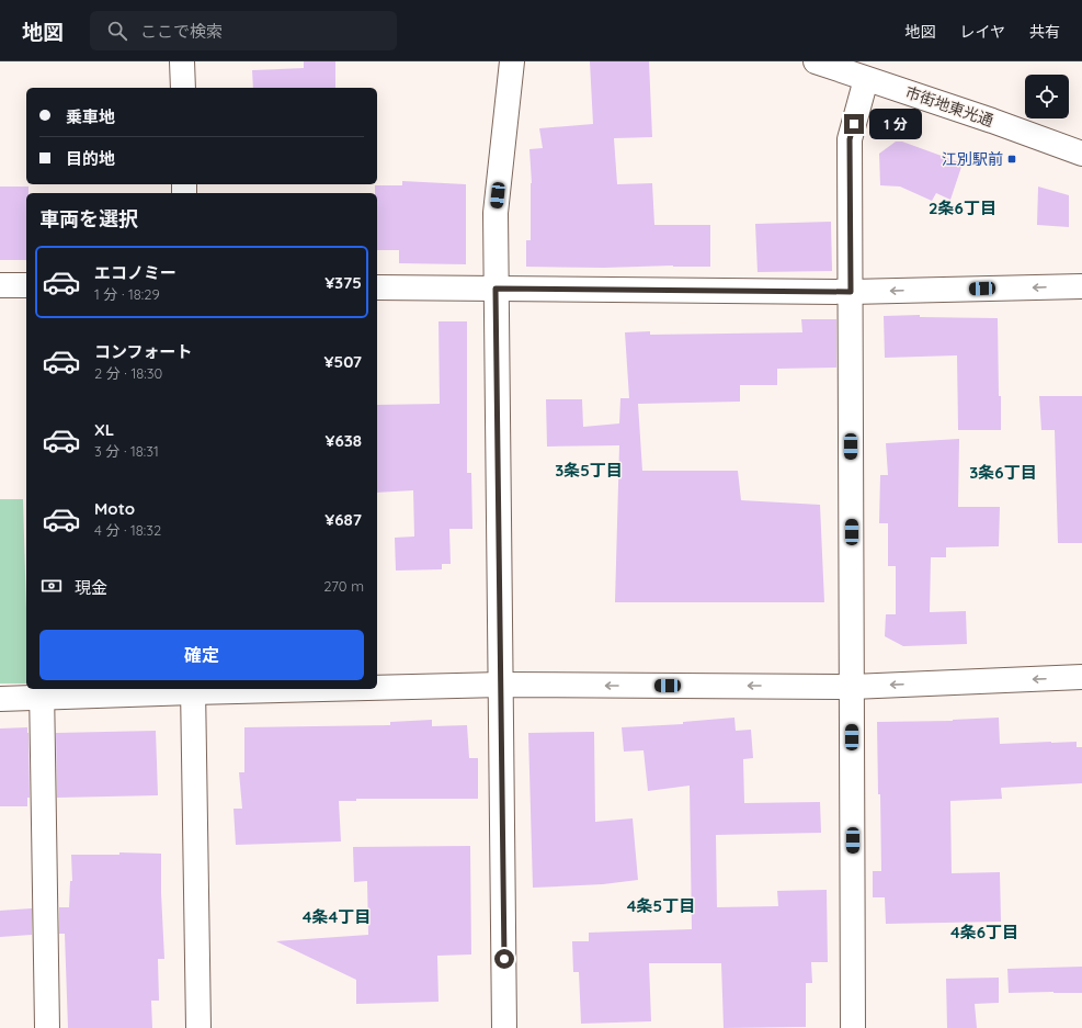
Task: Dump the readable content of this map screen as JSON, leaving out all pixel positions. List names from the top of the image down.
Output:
{
  "streets": {
    "street": ["市街地東光通"]
  },
  "districts": [
    "2条6丁目",
    "3条5丁目",
    "3条6丁目",
    "4条5丁目",
    "4条4丁目",
    "4条6丁目"
  ],
  "places": {
    "transit": ["江別駅前"]
  },
  "page": {
    "header": "地図",
    "search": "ここで検索",
    "nav": ["地図", "レイヤ", "共有"],
    "banner": ["乗車地", "目的地"],
    "bubble": "1 分",
    "heading": "車両を選択",
    "list": [
      {
        "name": "エコノミー",
        "note": "1 分 · 18:29",
        "value": "¥375"
      },
      {
        "name": "コンフォート",
        "note": "2 分 · 18:30",
        "value": "¥507"
      },
      {
        "name": "XL",
        "note": "3 分 · 18:31",
        "value": "¥638"
      },
      {
        "name": "Moto",
        "note": "4 分 · 18:32",
        "value": "¥687"
      }
    ],
    "pay": ["現金", "270 m"],
    "buttons": "確定"
  }
}
